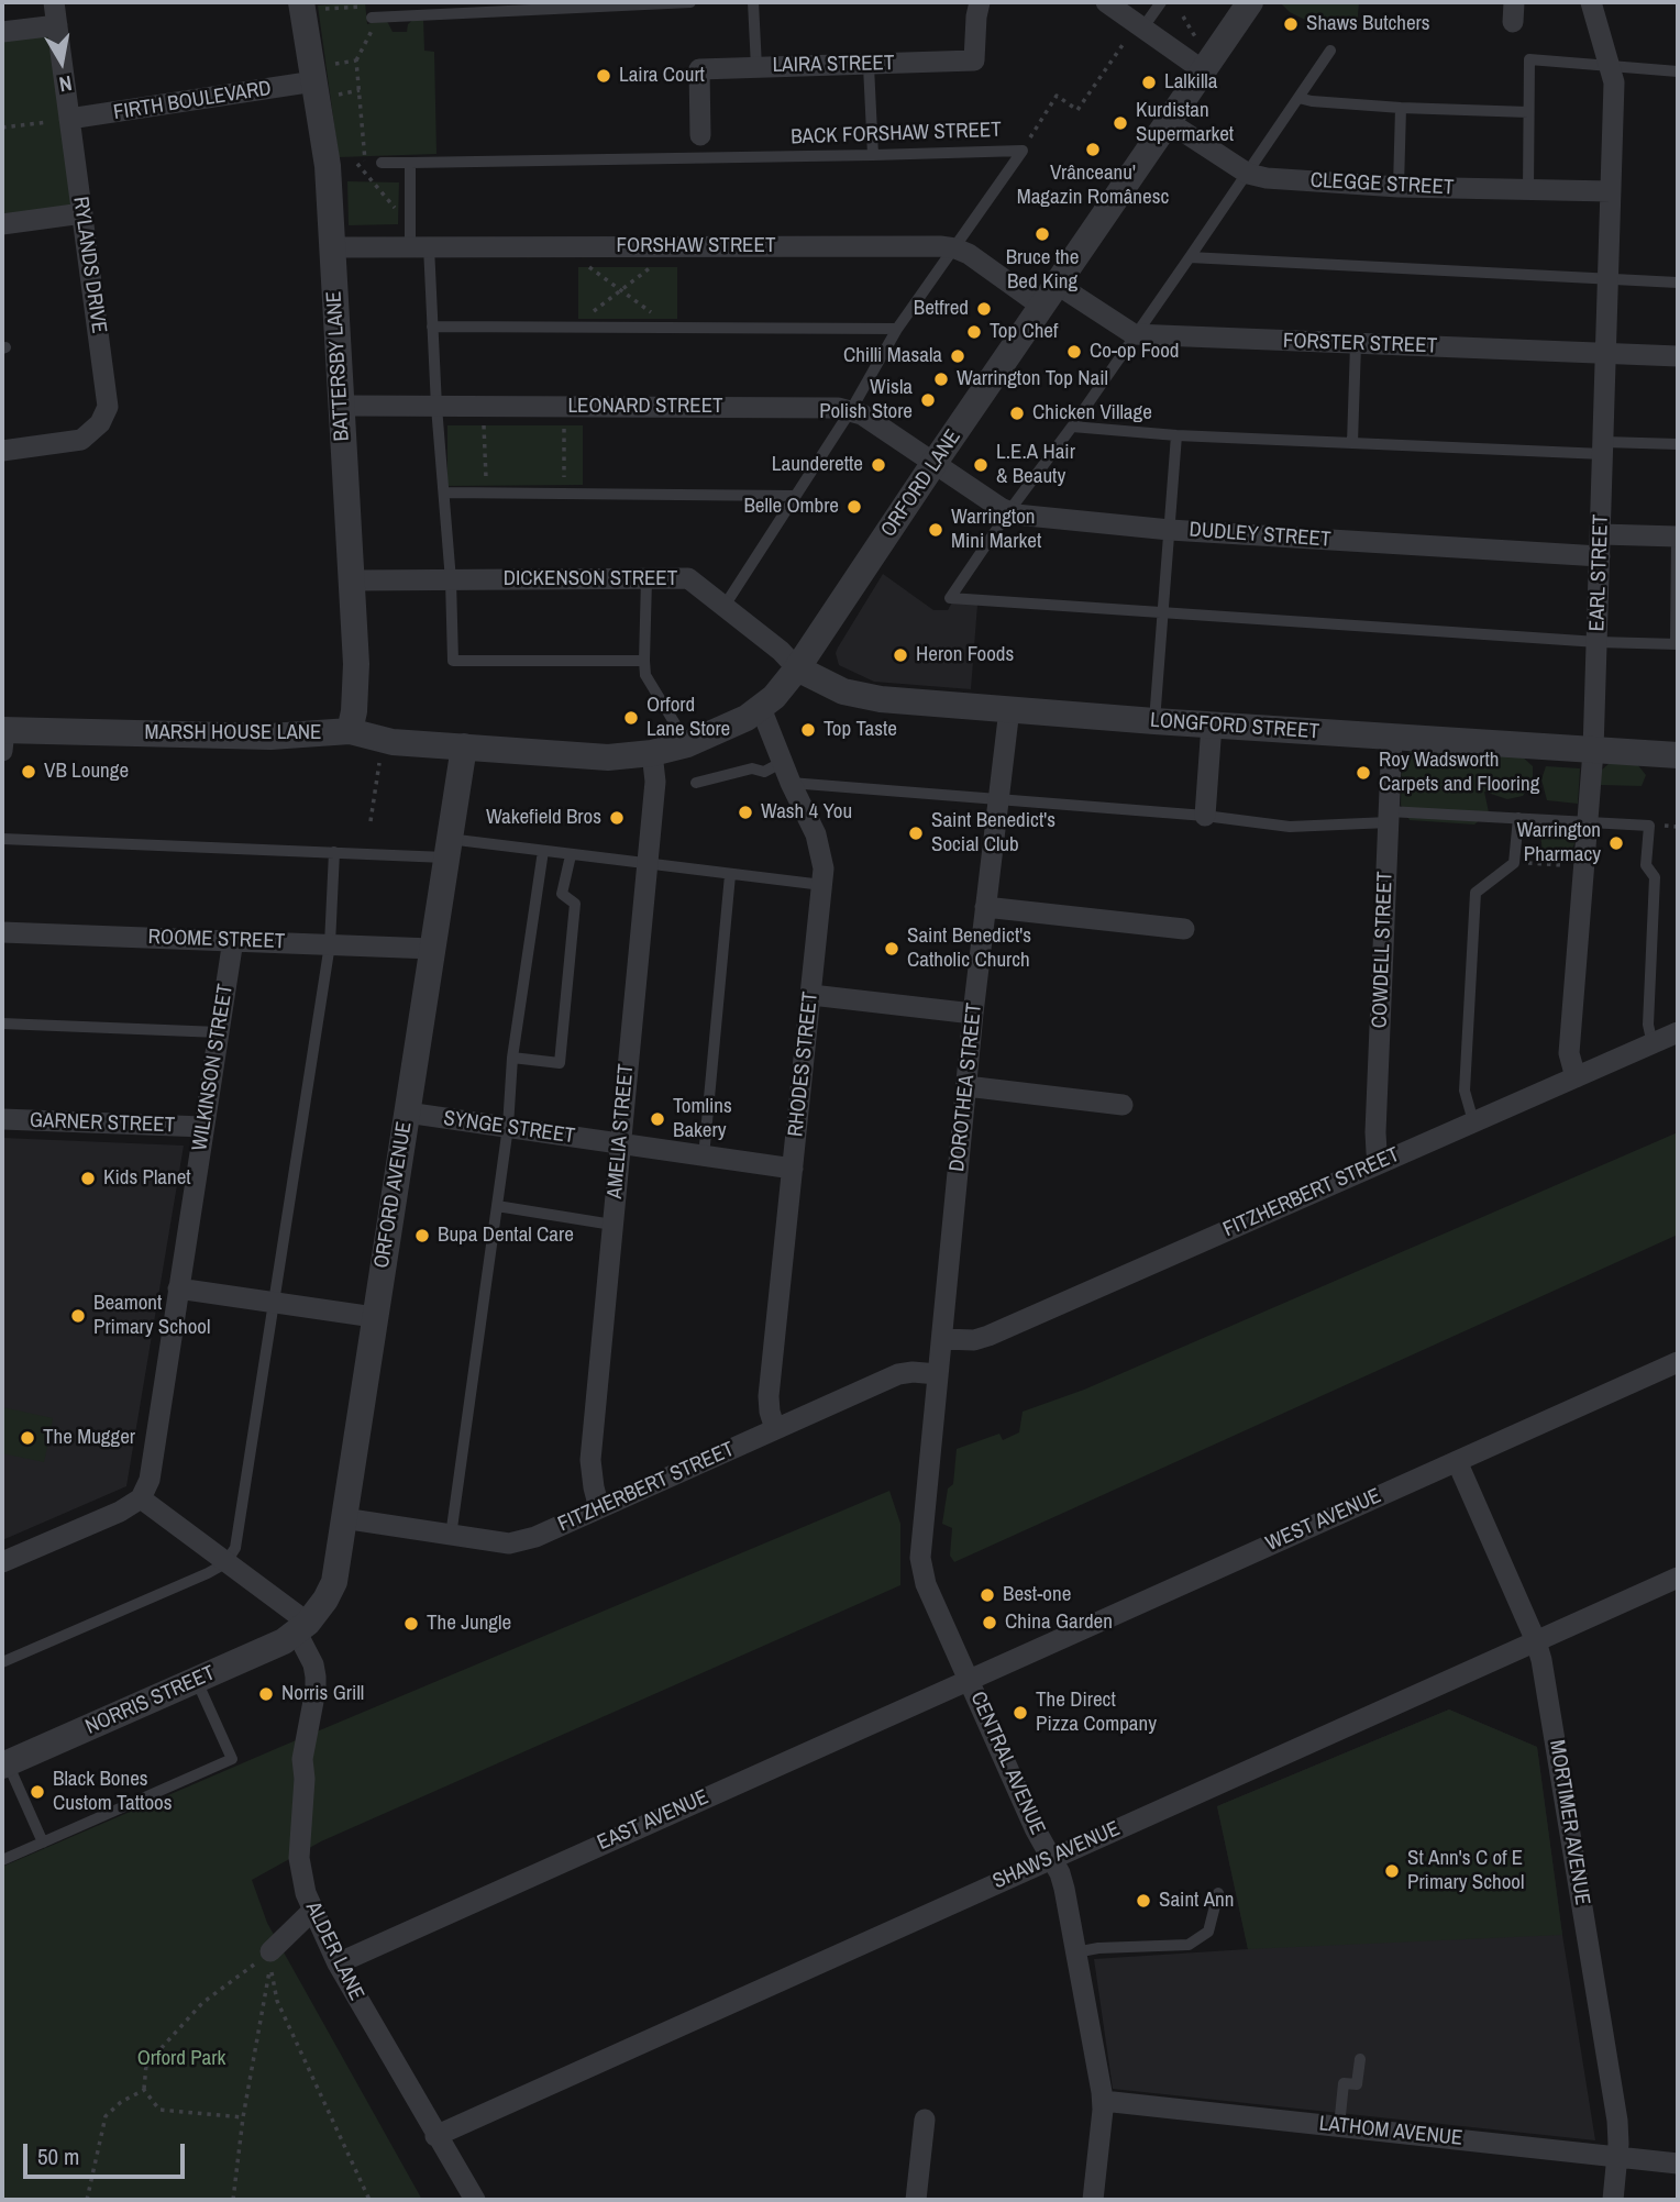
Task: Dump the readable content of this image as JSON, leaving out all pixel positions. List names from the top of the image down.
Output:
{
  "streets": {
    "street": [
      "LAIRA STREET",
      "FIRTH BOULEVARD",
      "CLEGGE STREET",
      "FORSHAW STREET",
      "RYLANDS DRIVE",
      "FORSTER STREET",
      "BATTERSBY LANE",
      "LEONARD STREET",
      "ORFORD LANE",
      "DUDLEY STREET",
      "EARL STREET",
      "DICKENSON STREET",
      "LONGFORD STREET",
      "MARSH HOUSE LANE",
      "ROOME STREET",
      "COWDELL STREET",
      "RHODES STREET",
      "WILKINSON STREET",
      "DOROTHEA STREET",
      "GARNER STREET",
      "SYNGE STREET",
      "AMELIA STREET",
      "FITZHERBERT STREET",
      "ORFORD AVENUE",
      "WEST AVENUE",
      "NORRIS STREET",
      "CENTRAL AVENUE",
      "EAST AVENUE",
      "MORTIMER AVENUE",
      "SHAWS AVENUE",
      "ALDER LANE",
      "LATHOM AVENUE"
    ],
    "lane": ["BACK FORSHAW STREET"]
  },
  "crossings": [
    ["FIRTH BOULEVARD", "RYLANDS DRIVE"],
    ["FIRTH BOULEVARD", "BATTERSBY LANE"],
    ["BACK FORSHAW STREET", "FORSHAW STREET"],
    ["BACK FORSHAW STREET", "LEONARD STREET"],
    ["BACK FORSHAW STREET", "DICKENSON STREET"],
    ["CLEGGE STREET", "ORFORD LANE"],
    ["CLEGGE STREET", "EARL STREET"],
    ["FORSHAW STREET", "BATTERSBY LANE"],
    ["FORSTER STREET", "EARL STREET"],
    ["BATTERSBY LANE", "LEONARD STREET"],
    ["BATTERSBY LANE", "DICKENSON STREET"],
    ["BATTERSBY LANE", "MARSH HOUSE LANE"],
    ["LEONARD STREET", "ORFORD LANE"],
    ["LEONARD STREET", "DUDLEY STREET"],
    ["ORFORD LANE", "DUDLEY STREET"],
    ["ORFORD LANE", "DICKENSON STREET"],
    ["ORFORD LANE", "LONGFORD STREET"],
    ["ORFORD LANE", "MARSH HOUSE LANE"],
    ["ORFORD LANE", "RHODES STREET"],
    ["ORFORD LANE", "AMELIA STREET"],
    ["ORFORD LANE", "ORFORD AVENUE"],
    ["DUDLEY STREET", "EARL STREET"],
    ["EARL STREET", "LONGFORD STREET"],
    ["EARL STREET", "FITZHERBERT STREET"],
    ["DICKENSON STREET", "LONGFORD STREET"],
    ["LONGFORD STREET", "COWDELL STREET"],
    ["LONGFORD STREET", "DOROTHEA STREET"],
    ["MARSH HOUSE LANE", "ORFORD AVENUE"],
    ["ROOME STREET", "WILKINSON STREET"],
    ["ROOME STREET", "ORFORD AVENUE"],
    ["COWDELL STREET", "FITZHERBERT STREET"],
    ["RHODES STREET", "SYNGE STREET"],
    ["RHODES STREET", "FITZHERBERT STREET"],
    ["WILKINSON STREET", "GARNER STREET"],
    ["DOROTHEA STREET", "FITZHERBERT STREET"],
    ["DOROTHEA STREET", "CENTRAL AVENUE"],
    ["SYNGE STREET", "AMELIA STREET"],
    ["SYNGE STREET", "ORFORD AVENUE"],
    ["AMELIA STREET", "FITZHERBERT STREET"],
    ["FITZHERBERT STREET", "ORFORD AVENUE"],
    ["FITZHERBERT STREET", "CENTRAL AVENUE"],
    ["ORFORD AVENUE", "NORRIS STREET"],
    ["ORFORD AVENUE", "ALDER LANE"],
    ["WEST AVENUE", "CENTRAL AVENUE"],
    ["WEST AVENUE", "EAST AVENUE"],
    ["WEST AVENUE", "MORTIMER AVENUE"],
    ["NORRIS STREET", "ALDER LANE"],
    ["CENTRAL AVENUE", "EAST AVENUE"],
    ["CENTRAL AVENUE", "SHAWS AVENUE"],
    ["CENTRAL AVENUE", "LATHOM AVENUE"],
    ["EAST AVENUE", "ALDER LANE"],
    ["MORTIMER AVENUE", "SHAWS AVENUE"],
    ["MORTIMER AVENUE", "LATHOM AVENUE"],
    ["SHAWS AVENUE", "ALDER LANE"]
  ],
  "parks": ["Orford Park"],
  "places": [
    "Shaws Butchers",
    "Laira Court",
    "Lalkilla",
    "Kurdistan Supermarket",
    "Vrânceanu' Magazin Românesc",
    "Bruce the Bed King",
    "Betfred",
    "Top Chef",
    "Co-op Food",
    "Chilli Masala",
    "Warrington Top Nail",
    "Wisla Polish Store",
    "Chicken Village",
    "Launderette",
    "L.E.A Hair & Beauty",
    "Belle Ombre",
    "Warrington Mini Market",
    "Heron Foods",
    "Orford Lane Store",
    "Top Taste",
    "VB Lounge",
    "Roy Wadsworth Carpets and Flooring",
    "Wash 4 You",
    "Wakefield Bros",
    "Saint Benedict's Social Club",
    "Warrington Pharmacy",
    "Saint Benedict's Catholic Church",
    "Tomlins Bakery",
    "Kids Planet",
    "Bupa Dental Care",
    "Beamont Primary School",
    "The Mugger",
    "Best-one",
    "China Garden",
    "The Jungle",
    "Norris Grill",
    "The Direct Pizza Company",
    "Black Bones Custom Tattoos",
    "St Ann's C of E Primary School",
    "Saint Ann"
  ],
  "scale_bar": "50 m",
  "north": "bottom"
}
